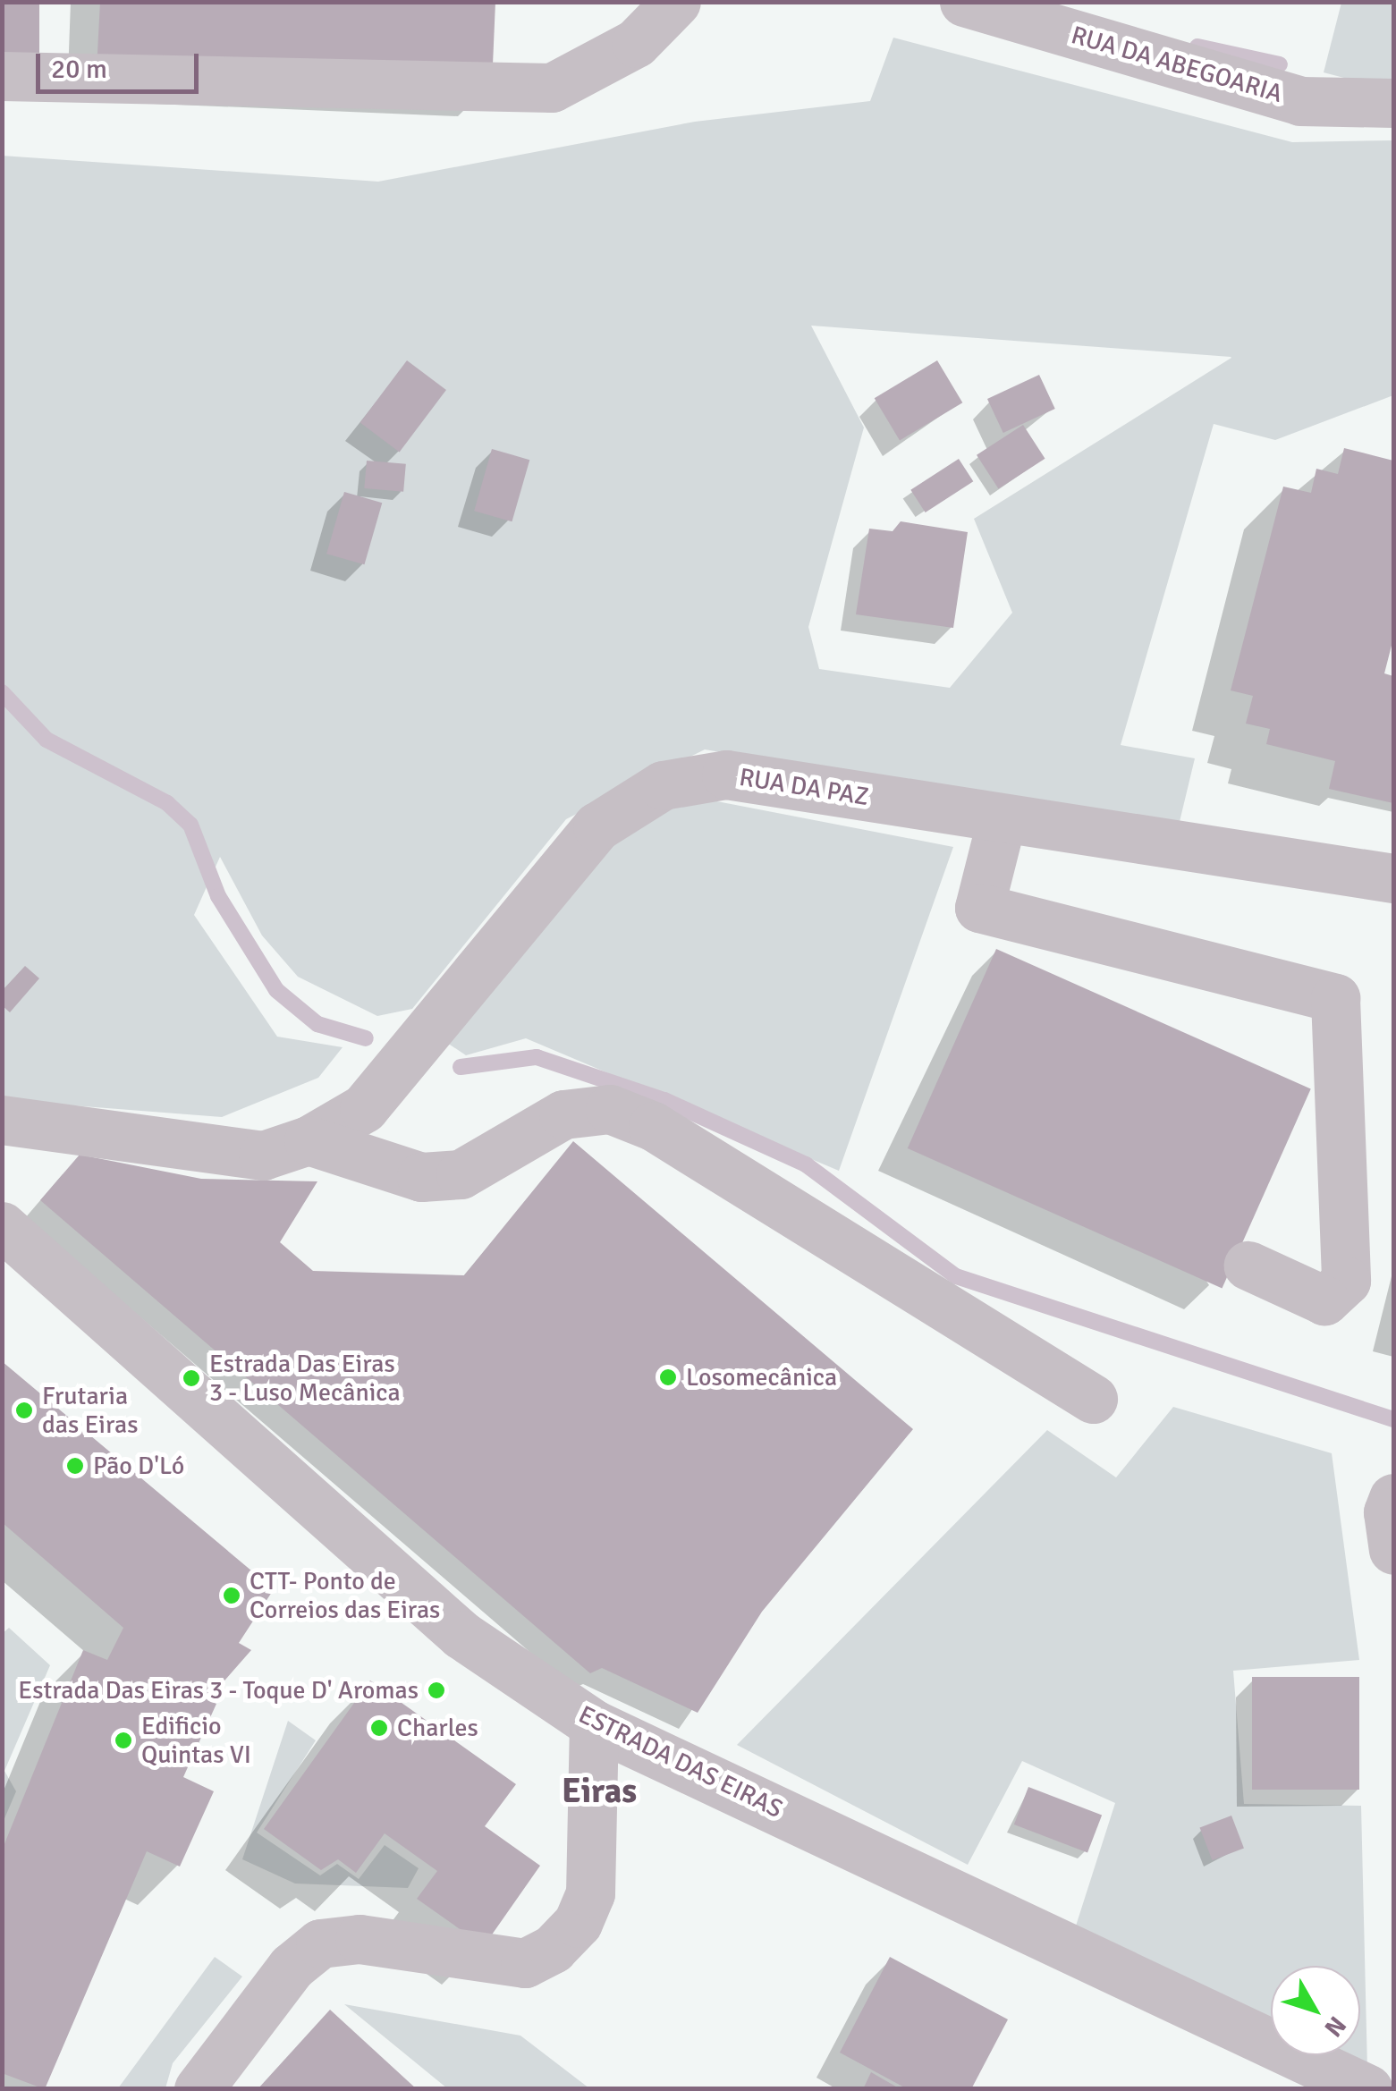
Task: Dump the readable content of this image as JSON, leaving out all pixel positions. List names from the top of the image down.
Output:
{
  "streets": {
    "street": ["RUA DA ABEGOARIA", "RUA DA PAZ", "ESTRADA DAS EIRAS"]
  },
  "districts": ["Eiras"],
  "places": [
    "Losomecânica",
    "Estrada Das Eiras 3 - Luso Mecânica",
    "Frutaria das Eiras",
    "Pão D'Ló",
    "CTT- Ponto de Correios das Eiras",
    "Estrada Das Eiras 3 - Toque D' Aromas",
    "Charles",
    "Edificio Quintas VI"
  ],
  "scale_bar": "20 m",
  "north": "bottom right"
}
